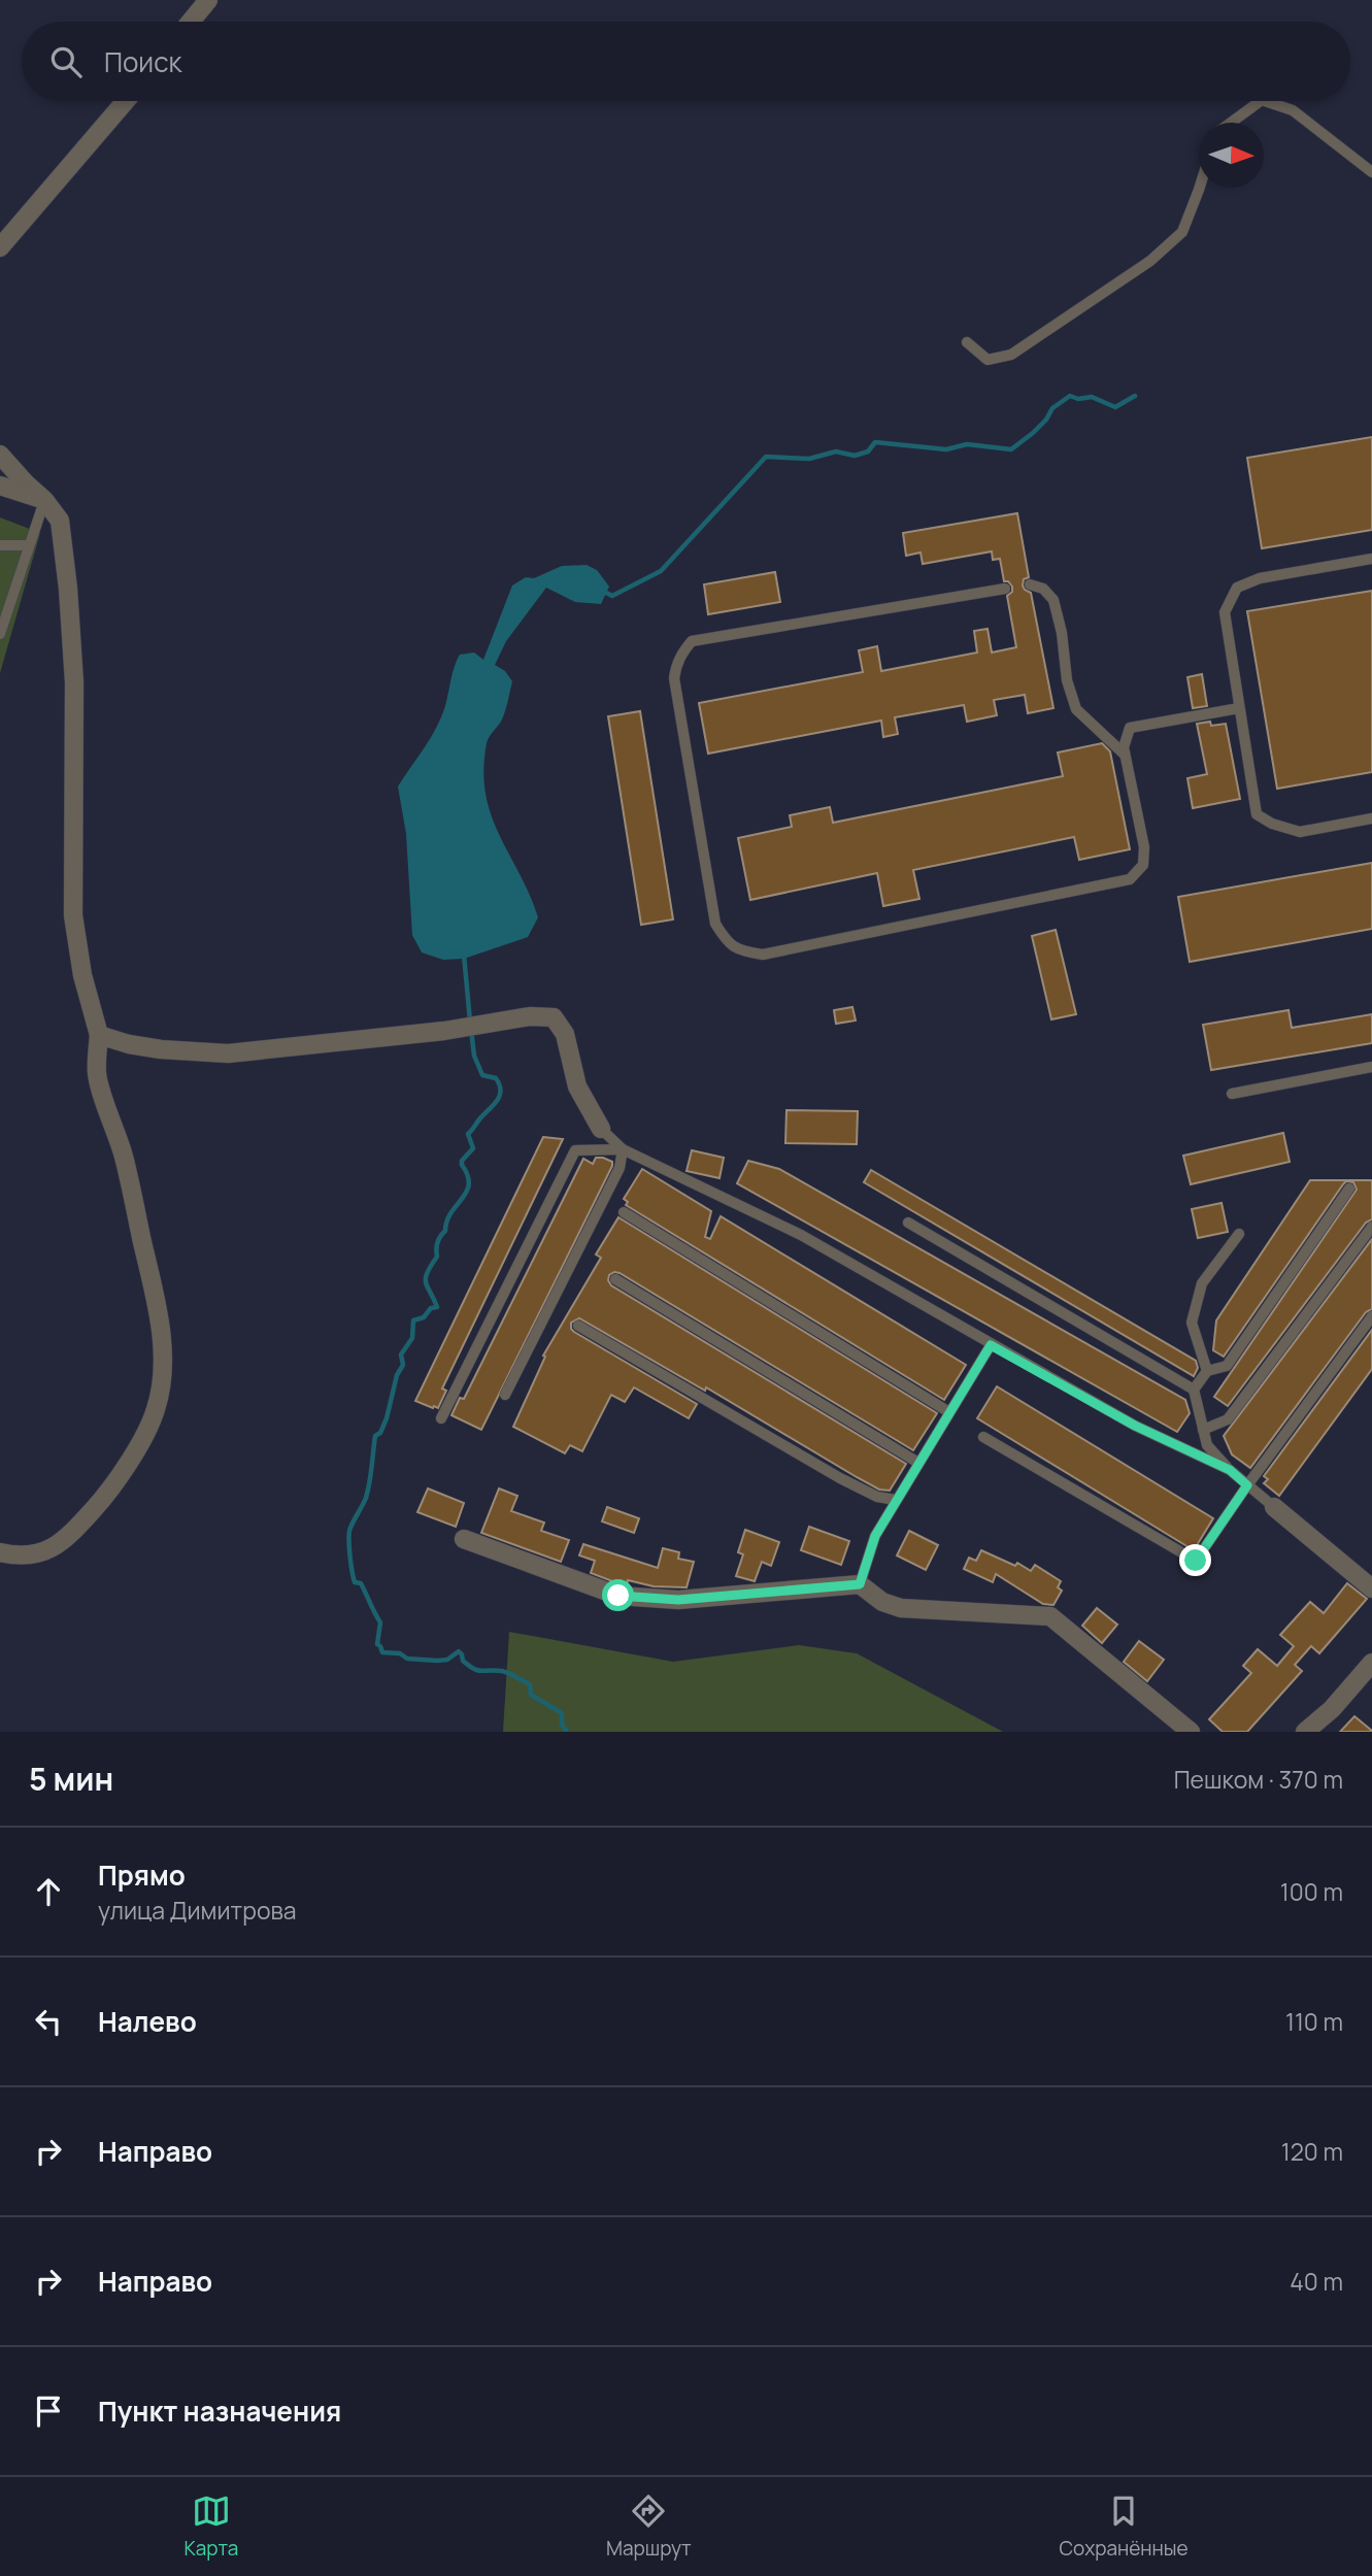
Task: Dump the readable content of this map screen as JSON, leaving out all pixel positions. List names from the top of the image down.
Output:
{
  "north": "right",
  "page": {
    "search": "Поиск",
    "heading": ["5 мин", "Пешком · 370 m"],
    "list": [
      ["Прямо", "улица Димитрова", "100 m"],
      ["Налево", "110 m"],
      ["Направо", "120 m"],
      ["Направо", "40 m"],
      "Пункт назначения"
    ],
    "nav": ["Карта", "Маршрут", "Сохранённые"]
  }
}
